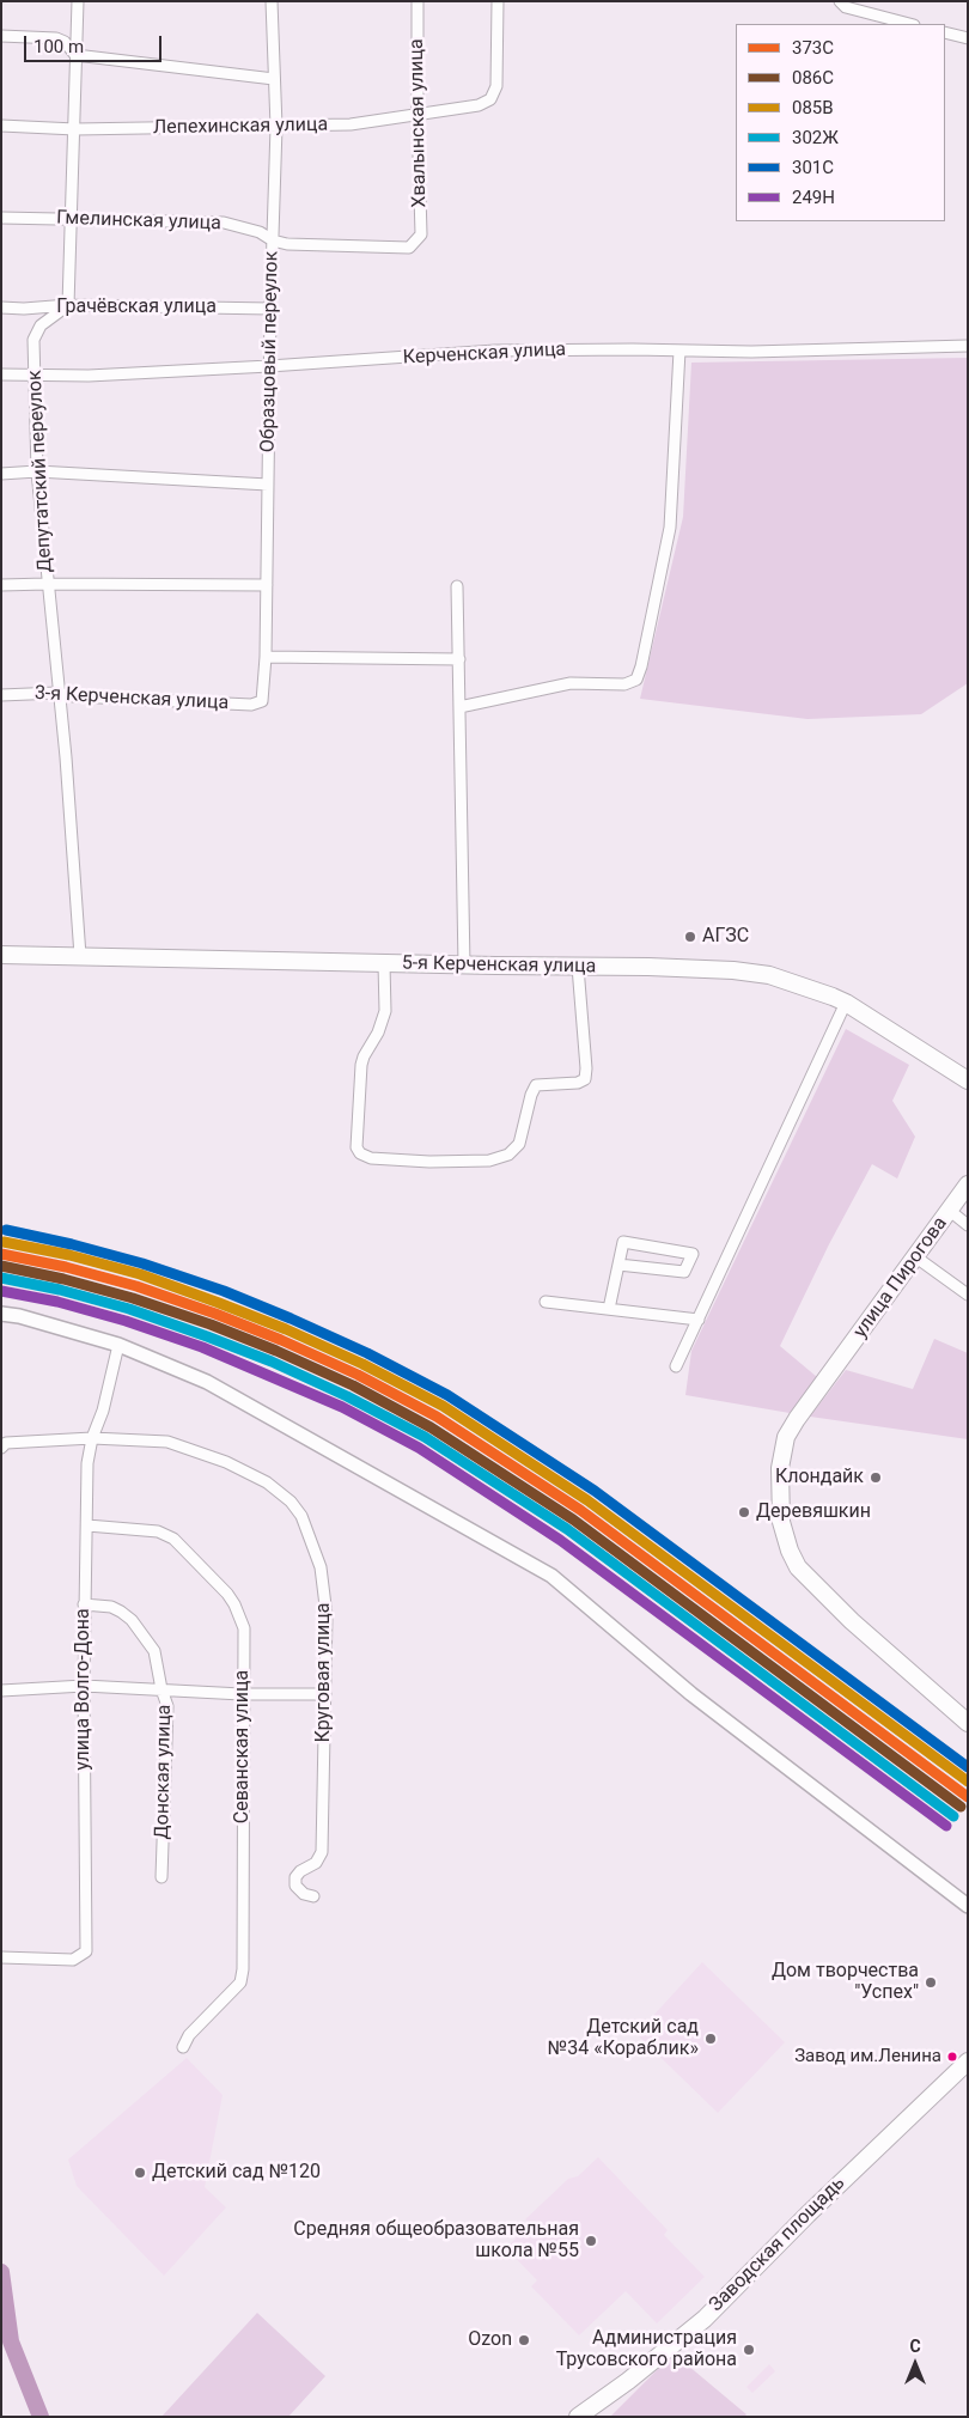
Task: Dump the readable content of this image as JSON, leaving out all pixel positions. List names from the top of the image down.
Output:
{
  "streets": {
    "main road": ["5-я Керченская улица", "улица Пирогова", "Заводская площадь"],
    "street": [
      "Хвалынская улица",
      "Лепехинская улица",
      "Гмелинская улица",
      "Грачёвская улица",
      "Образцовый переулок",
      "Керченская улица",
      "Депутатский переулок",
      "3-я Керченская улица",
      "Круговая улица",
      "улица Волго-Дона",
      "Севанская улица",
      "Донская улица"
    ]
  },
  "crossings": [
    ["Хвалынская улица", "Лепехинская улица"],
    ["Хвалынская улица", "Гмелинская улица"],
    ["Лепехинская улица", "Образцовый переулок"],
    ["Гмелинская улица", "Образцовый переулок"],
    ["Грачёвская улица", "Образцовый переулок"],
    ["Грачёвская улица", "Депутатский переулок"],
    ["Образцовый переулок", "Керченская улица"],
    ["Образцовый переулок", "3-я Керченская улица"],
    ["Керченская улица", "Депутатский переулок"],
    ["Депутатский переулок", "3-я Керченская улица"],
    ["Депутатский переулок", "5-я Керченская улица"],
    ["Круговая улица", "улица Волго-Дона"],
    ["улица Волго-Дона", "Севанская улица"],
    ["улица Волго-Дона", "Донская улица"]
  ],
  "places": [
    "АГЗС",
    "Клондайк",
    "Деревяшкин",
    "Дом творчества \"Успех\"",
    "Детский сад №34 «Кораблик»",
    "Завод им.Ленина",
    "Детский сад №120",
    "Средняя общеобразовательная школа №55",
    "Ozon",
    "Администрация Трусовского района"
  ],
  "lines": [
    "transit line 301С",
    "transit line 085В",
    "transit line 373C",
    "transit line 086С",
    "transit line 302Ж",
    "transit line 249Н"
  ],
  "legend": [
    "373C",
    "086С",
    "085В",
    "302Ж",
    "301С",
    "249Н"
  ],
  "scale_bar": "100 m",
  "north": "top"
}
